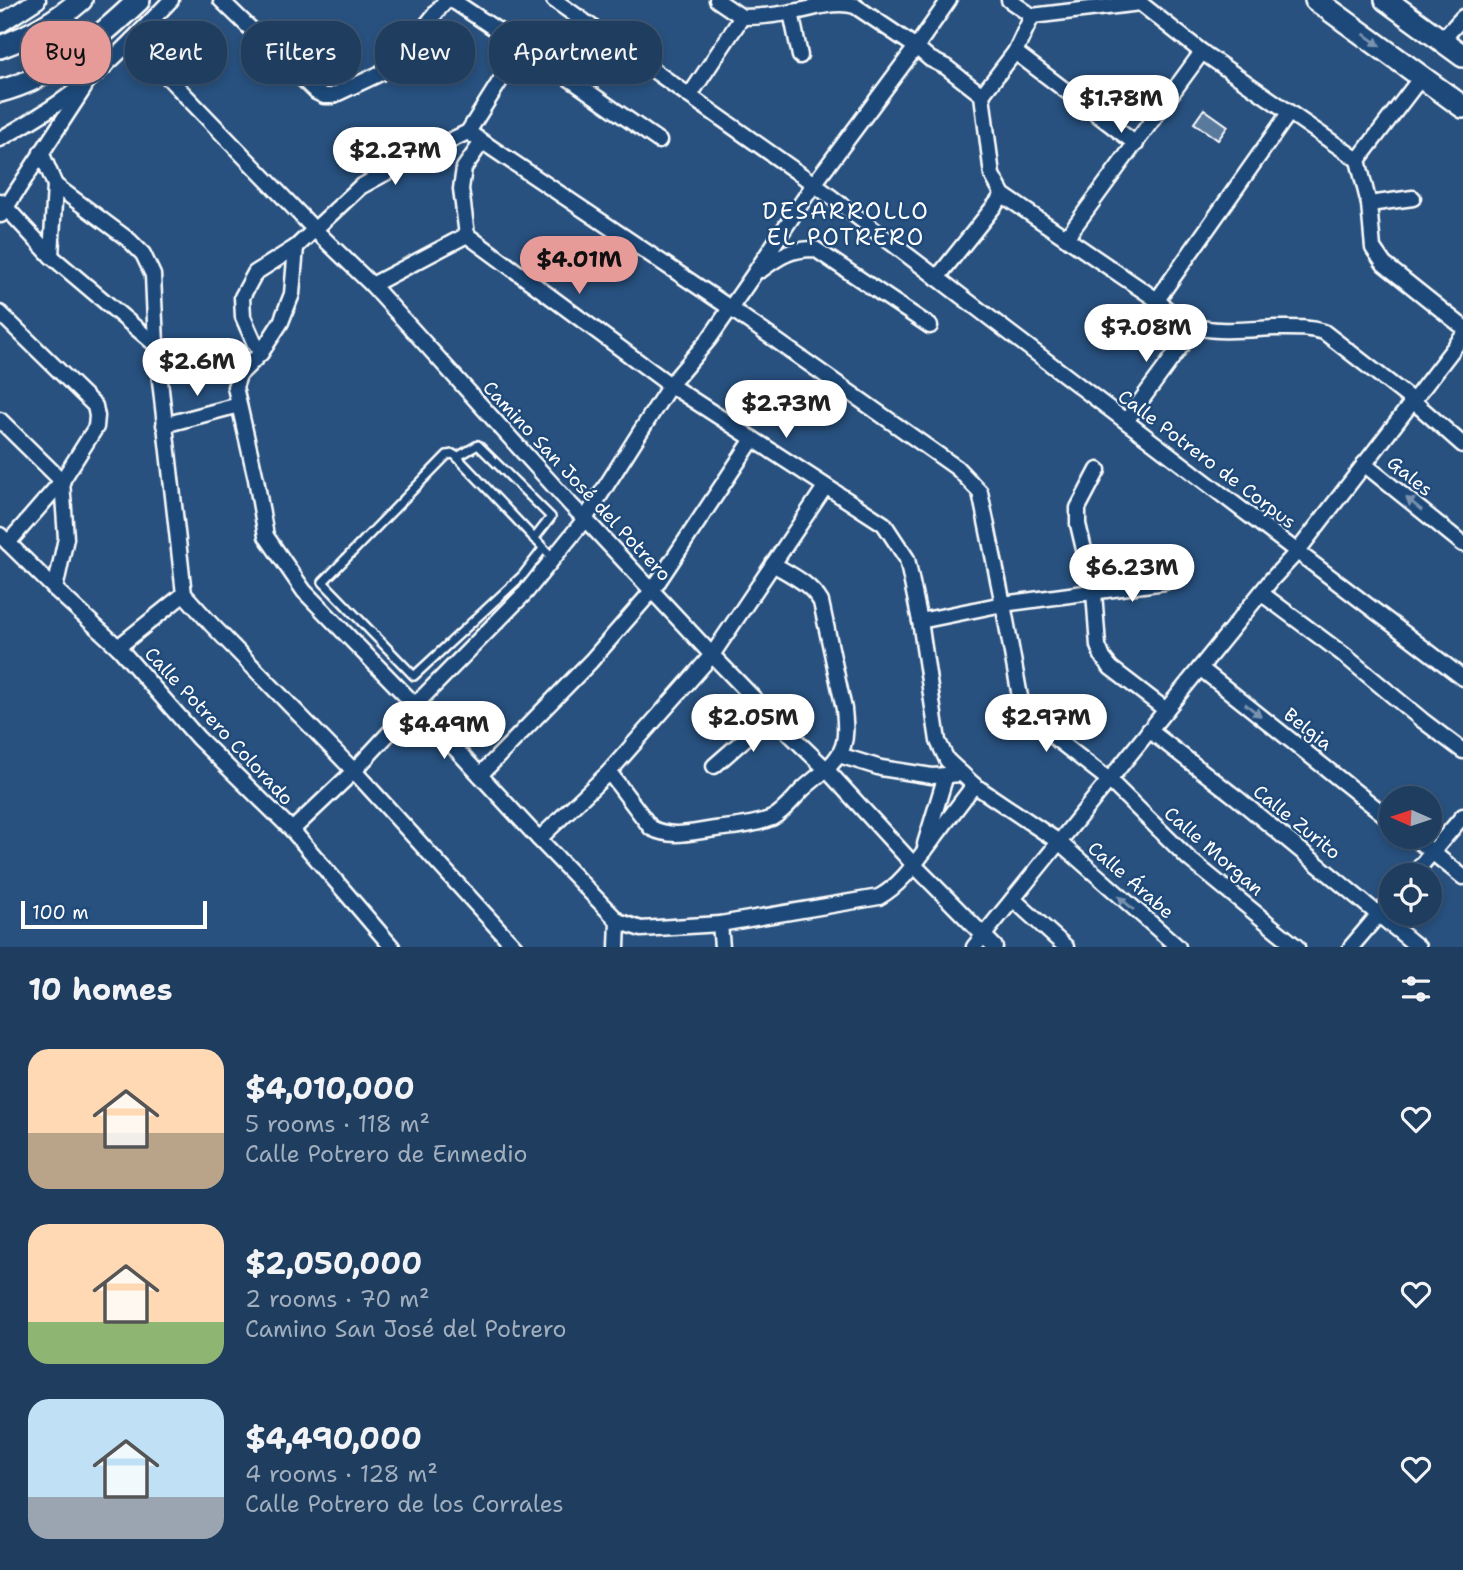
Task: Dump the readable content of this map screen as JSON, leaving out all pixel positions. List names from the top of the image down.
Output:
{
  "streets": {
    "street": [
      "Calle Potrero de Corpus",
      "Gales",
      "Camino San José del Potrero",
      "Calle Potrero Colorado",
      "Belgia",
      "Calle Zurito",
      "Calle Morgan",
      "Calle Árabe"
    ]
  },
  "districts": ["DESARROLLO EL POTRERO"],
  "scale_bar": "100 m",
  "north": "left",
  "page": {
    "chip": [
      "Buy",
      "Rent",
      "Filters",
      "New",
      "Apartment"
    ],
    "price": [
      "$1.78M",
      "$2.27M",
      "$4.01M",
      "$7.08M",
      "$2.6M",
      "$2.73M",
      "$6.23M",
      "$2.05M",
      "$2.97M",
      "$4.49M"
    ],
    "scale": "100 m",
    "heading": "10 homes",
    "list": [
      {
        "name": "$4,010,000",
        "note": "5 rooms · 118 m² · Calle Potrero de Enmedio"
      },
      {
        "name": "$2,050,000",
        "note": "2 rooms · 70 m² · Camino San José del Potrero"
      },
      {
        "name": "$4,490,000",
        "note": "4 rooms · 128 m² · Calle Potrero de los Corrales"
      }
    ]
  }
}
